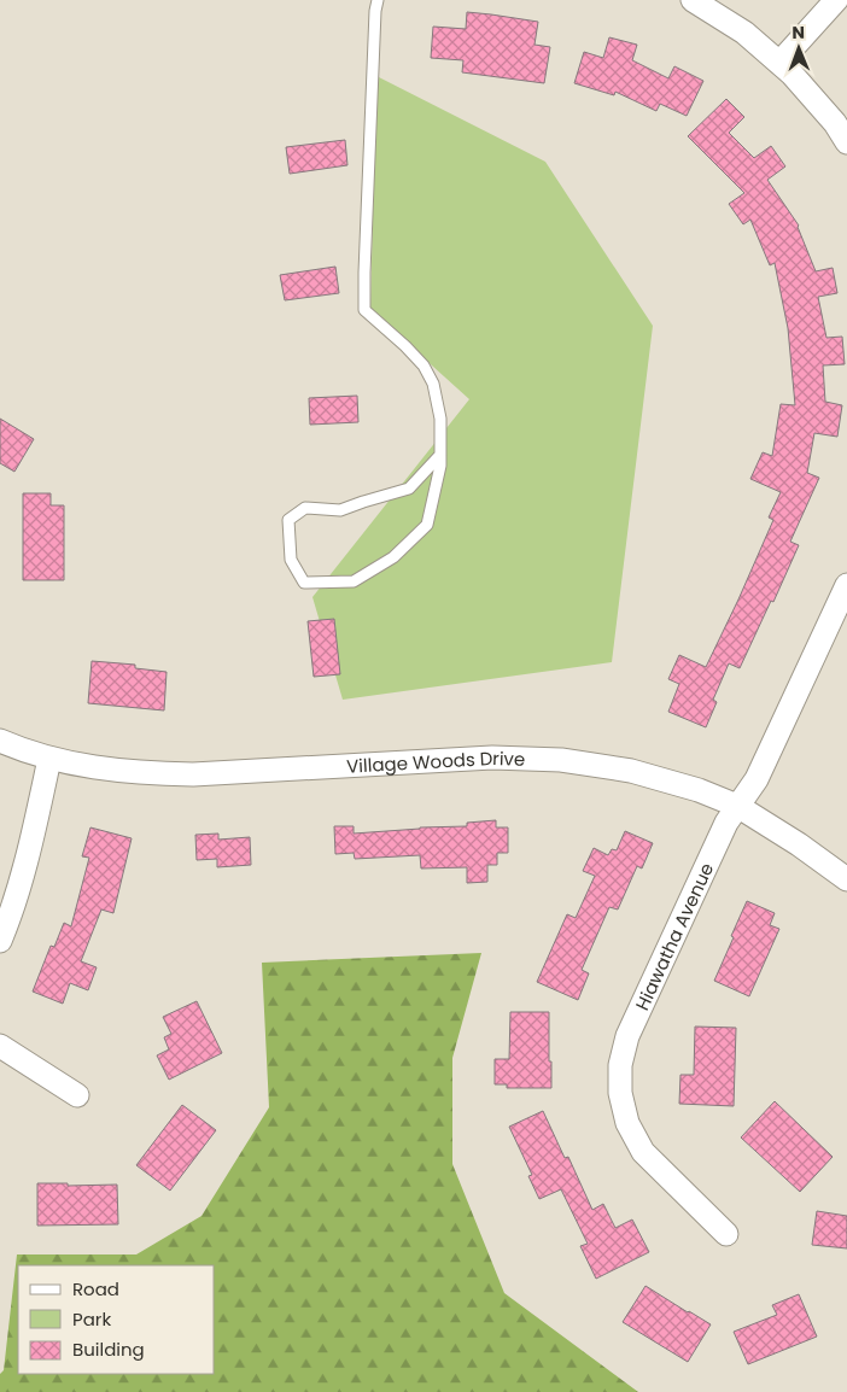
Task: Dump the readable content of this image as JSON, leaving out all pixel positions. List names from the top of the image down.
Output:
{
  "streets": {
    "street": ["Village Woods Drive", "Hiawatha Avenue"]
  },
  "crossings": [
    ["Village Woods Drive", "Hiawatha Avenue"]
  ],
  "legend": ["Road", "Park", "Building"],
  "north": "top"
}
